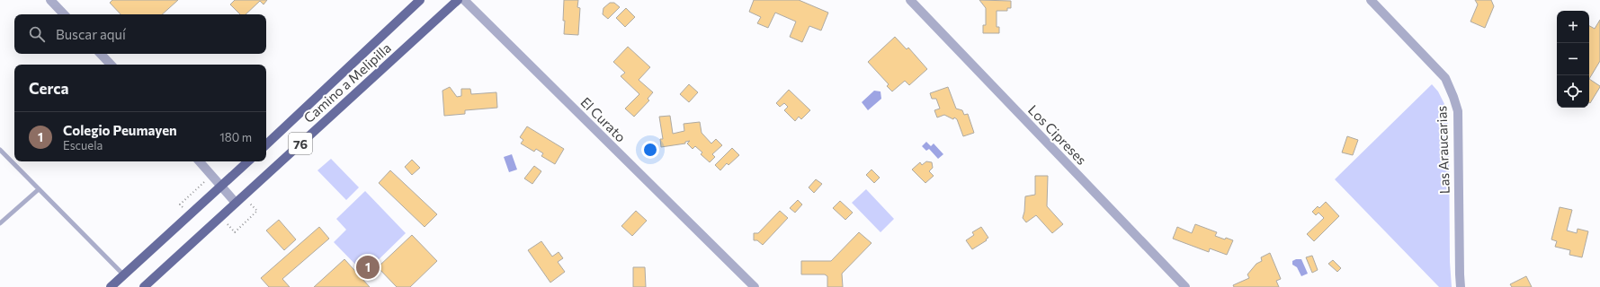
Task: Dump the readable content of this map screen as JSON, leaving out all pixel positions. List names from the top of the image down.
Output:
{
  "streets": {
    "main road": ["Camino a Melipilla", "76"],
    "street": ["El Curato", "Los Cipreses", "Las Araucarias"]
  },
  "page": {
    "map_buttons": ["+", "−"],
    "search": "Buscar aquí",
    "heading": "Cerca",
    "list": [
      {
        "mark": "1",
        "name": "Colegio Peumayen",
        "note": "Escuela",
        "value": "180 m"
      }
    ],
    "pins": "1"
  }
}
